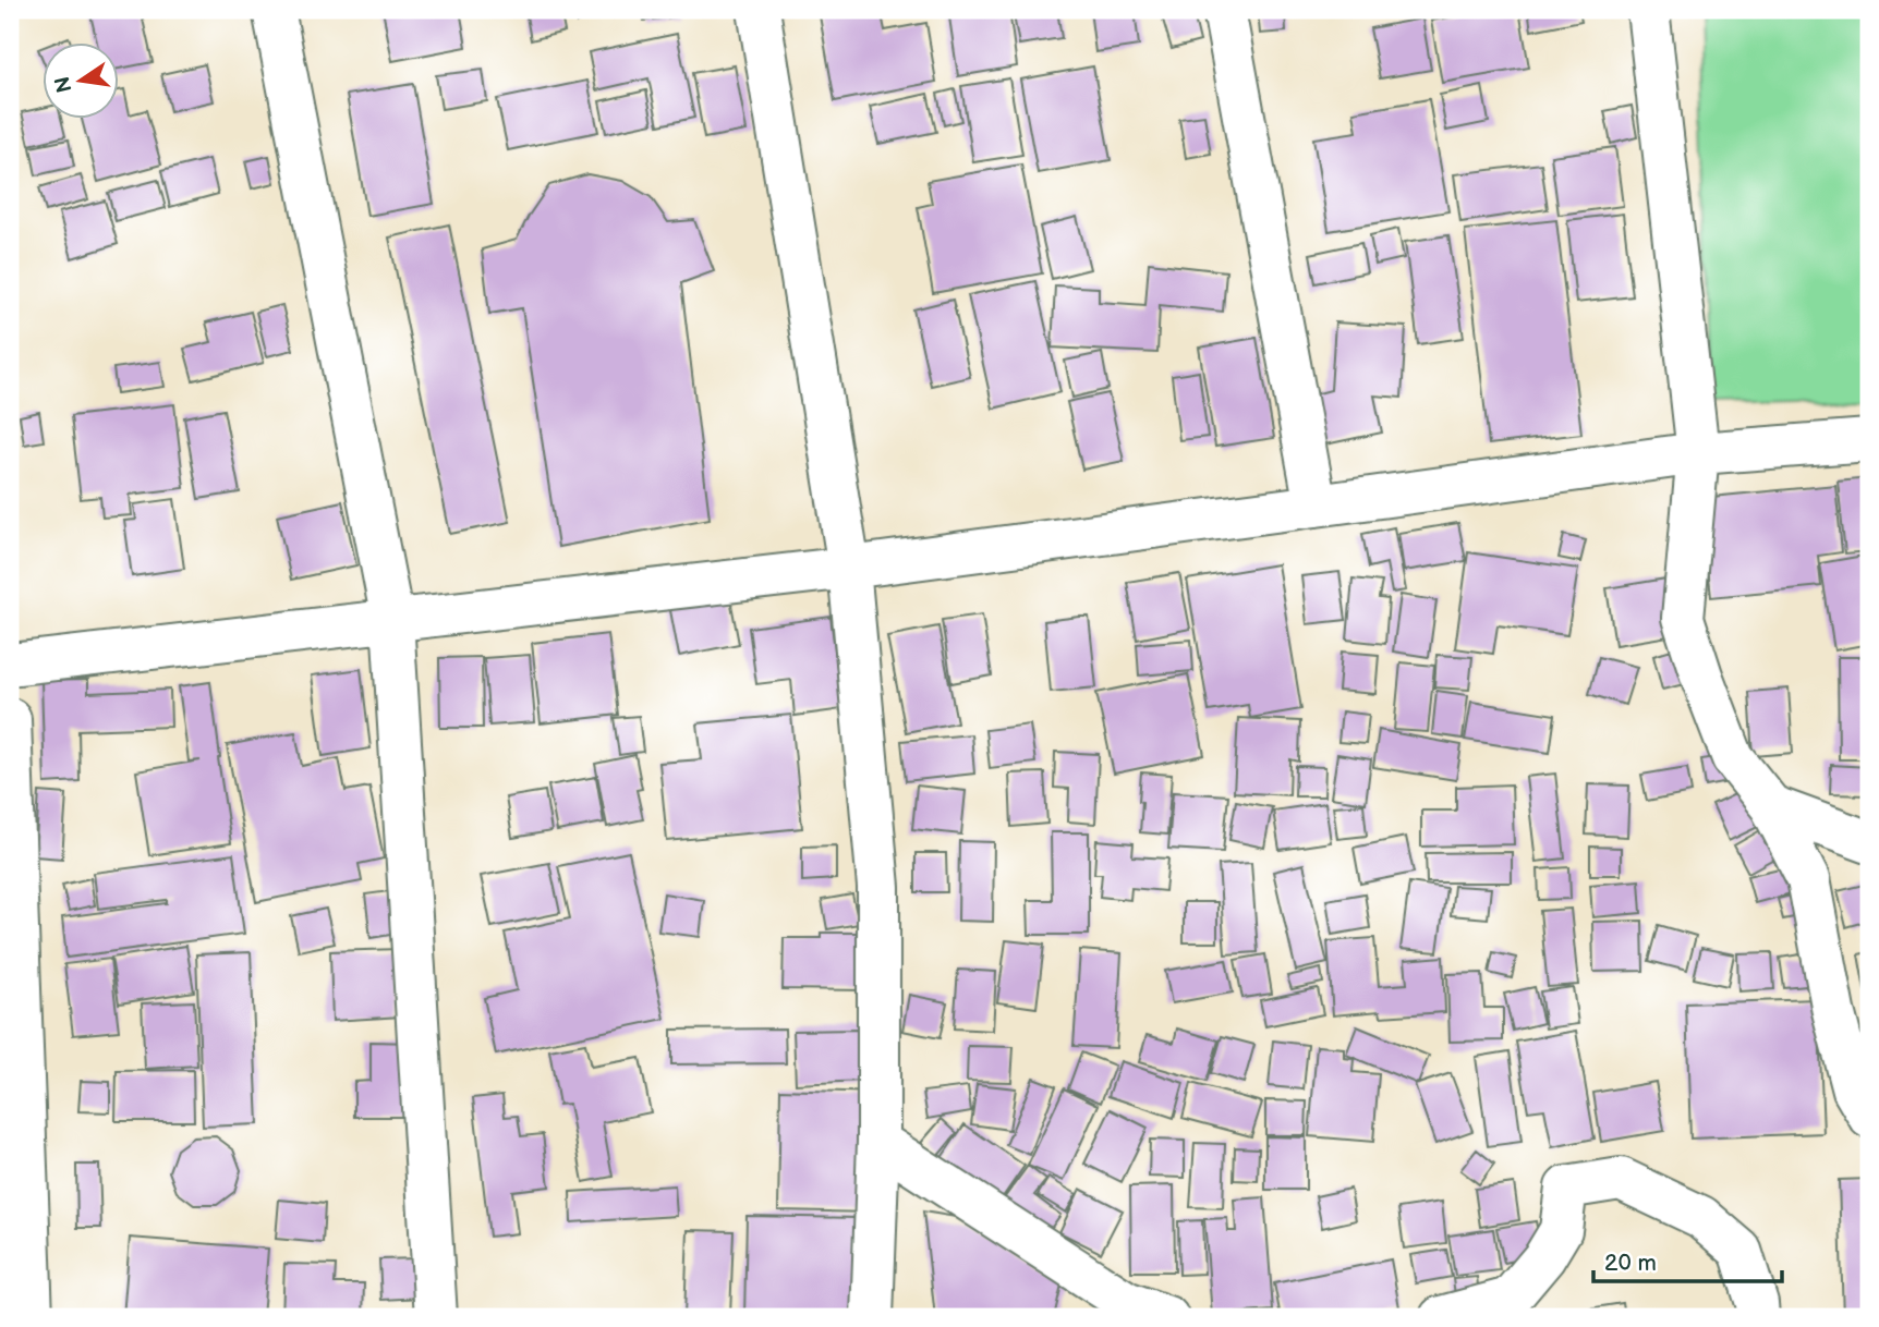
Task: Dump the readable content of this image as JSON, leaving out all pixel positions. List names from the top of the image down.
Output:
{
  "scale_bar": "20 m",
  "north": "left"
}
